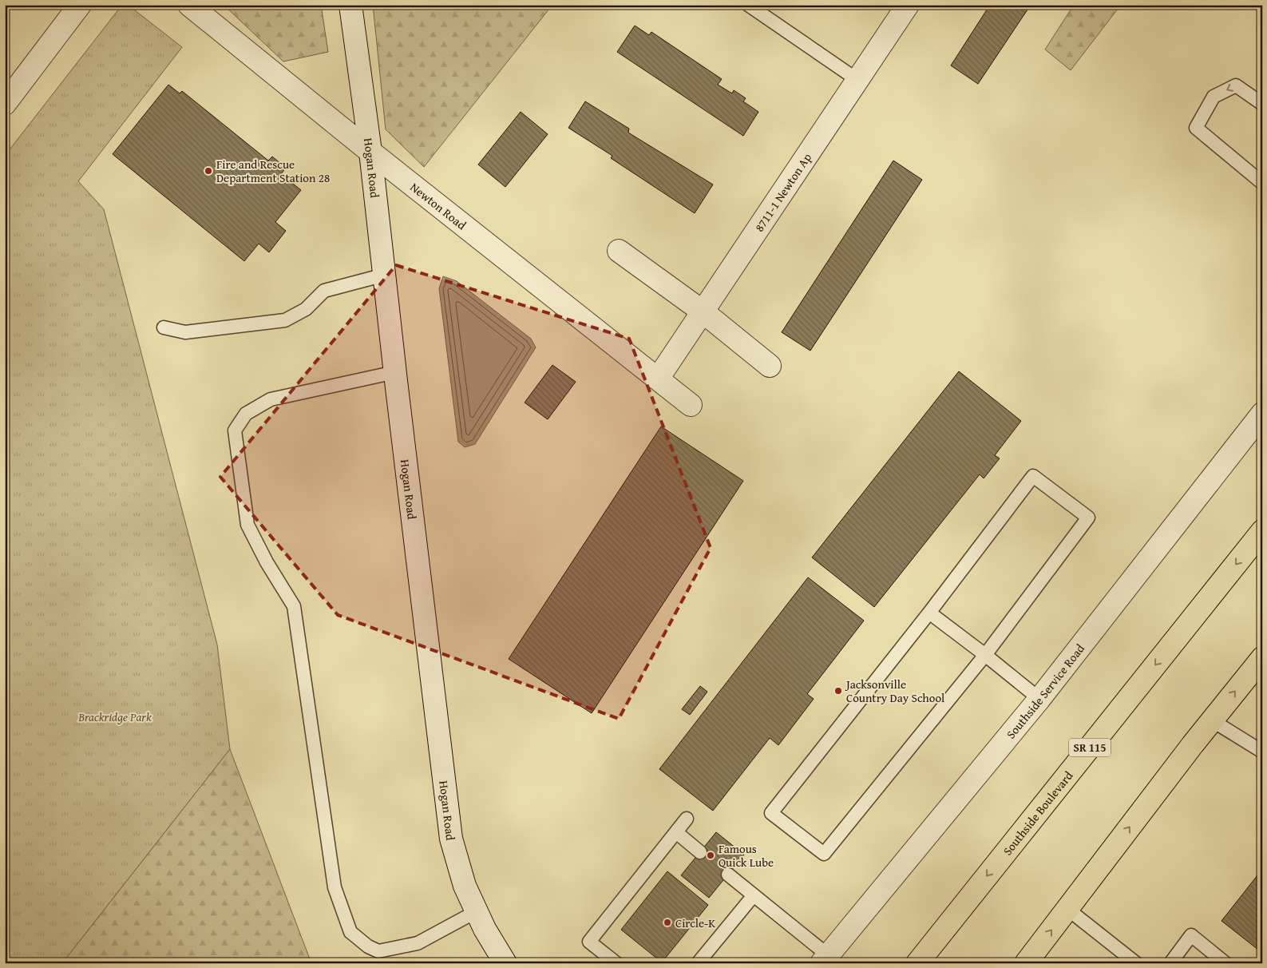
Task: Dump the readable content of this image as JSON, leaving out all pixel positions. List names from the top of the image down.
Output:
{
  "streets": {
    "highway": ["SR 115", "Southside Boulevard"],
    "street": [
      "Hogan Road",
      "8711-1 Newton Ap",
      "Newton Road",
      "Southside Service Road"
    ]
  },
  "crossings": [
    ["Hogan Road", "Newton Road"],
    ["8711-1 Newton Ap", "Newton Road"]
  ],
  "parks": ["Brackridge Park"],
  "places": [
    "Fire and Rescue Department Station 28",
    "Jacksonville Country Day School",
    "Famous Quick Lube",
    "Circle-K"
  ]
}
